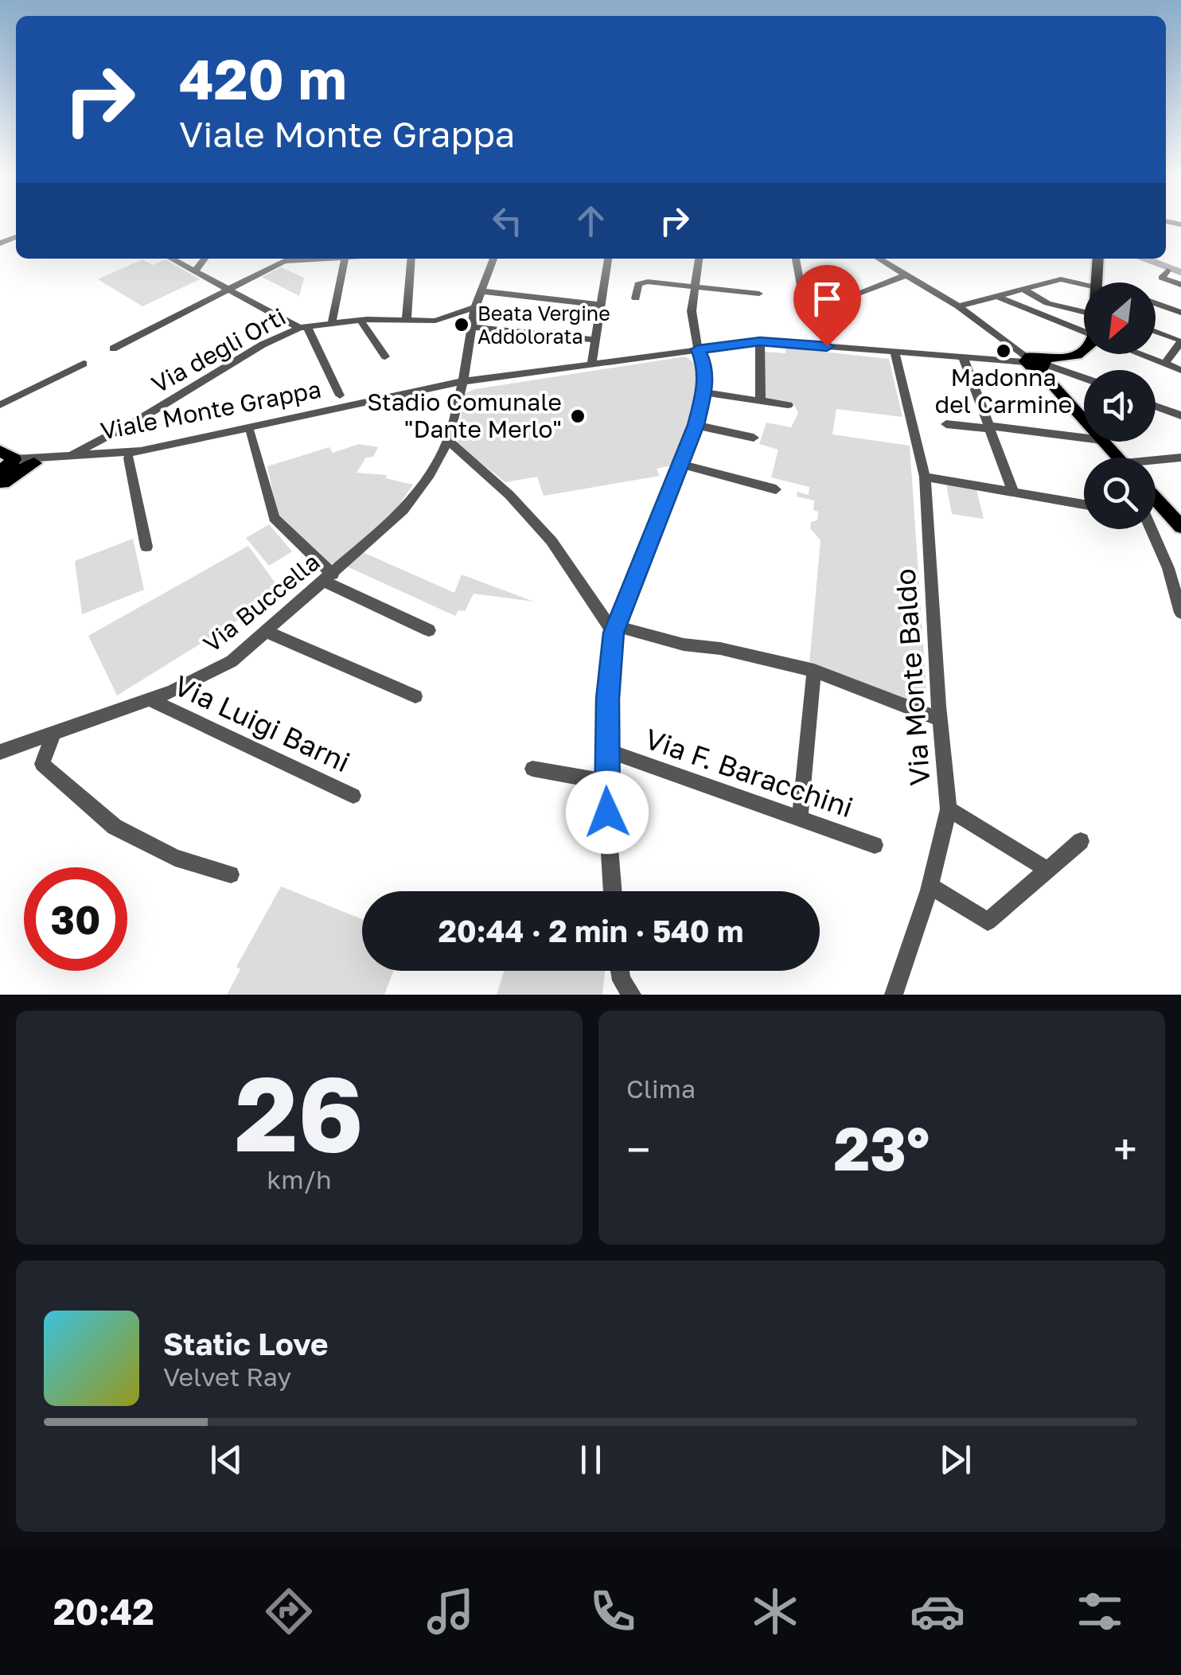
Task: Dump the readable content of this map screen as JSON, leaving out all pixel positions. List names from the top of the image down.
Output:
{
  "streets": {
    "street": [
      "Via degli Orti",
      "Viale Monte Grappa",
      "Via Buccella",
      "Via Monte Baldo",
      "Via Luigi Barni",
      "Via F. Baracchini"
    ]
  },
  "crossings": [
    ["Via degli Orti", "Viale Monte Grappa"],
    ["Via degli Orti", "Via Buccella"],
    ["Viale Monte Grappa", "Via Buccella"],
    ["Viale Monte Grappa", "Via Monte Baldo"],
    ["Via Buccella", "Via Luigi Barni"]
  ],
  "places": ["Beata Vergine Addolorata", "Madonna del Carmine", "Stadio Comunale \"Dante Merlo\""],
  "north": "bottom left",
  "page": {
    "turn": ["420 m", "Viale Monte Grappa"],
    "limit": "30",
    "trip": "20:44 · 2 min · 540 m",
    "tile": [
      ["26", "km/h"],
      "Clima"
    ],
    "heat": ["−", "23°", "+"],
    "song": ["Static Love", "Velvet Ray"],
    "tabs": "20:42"
  }
}
